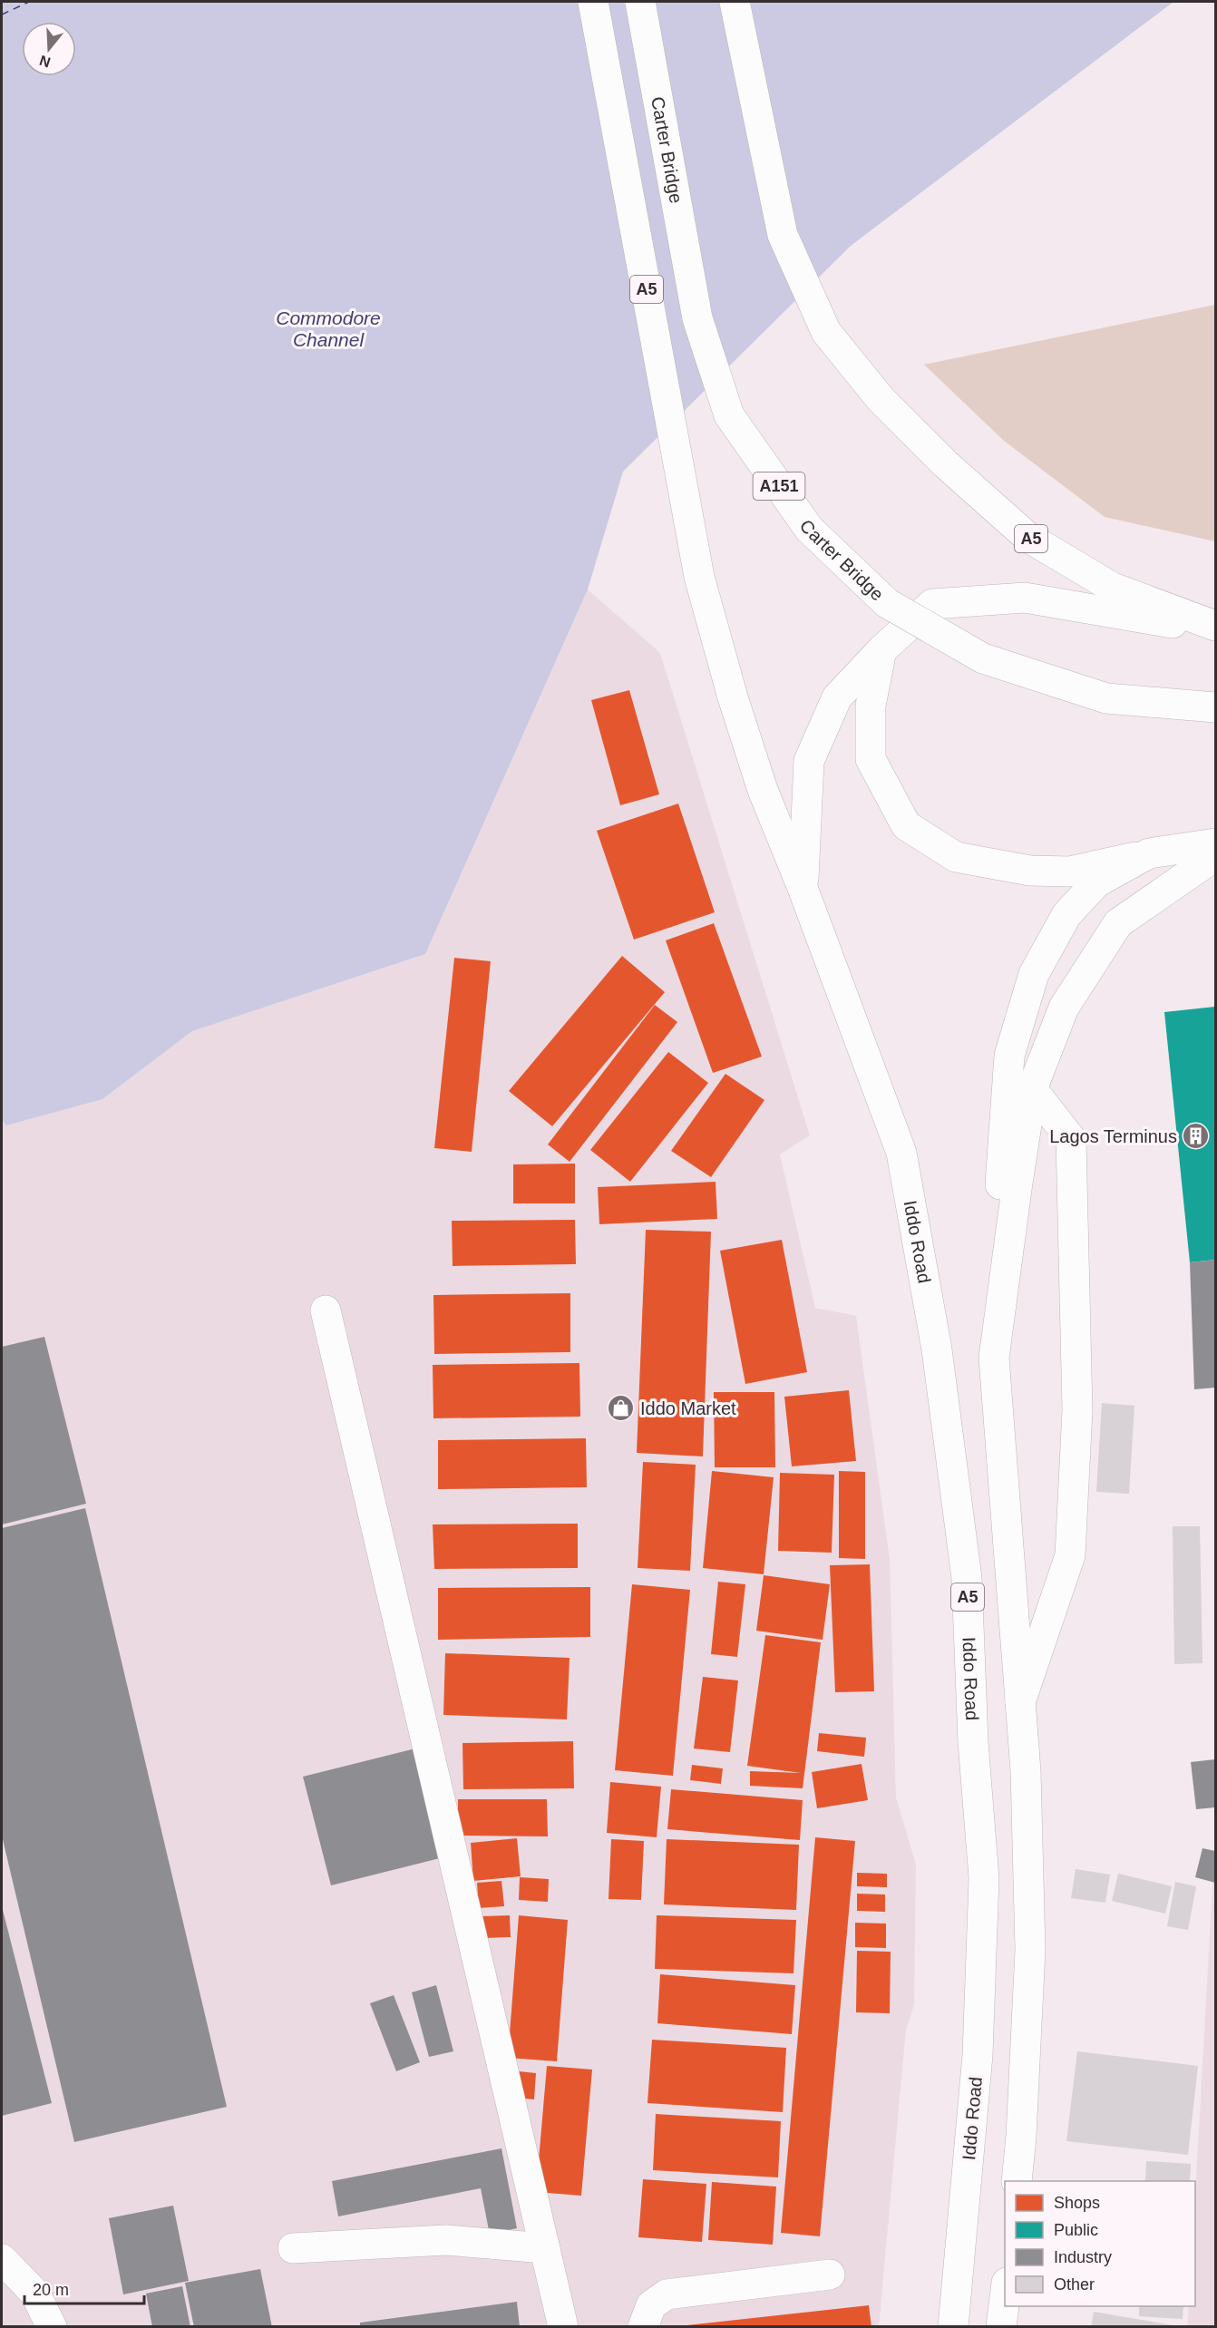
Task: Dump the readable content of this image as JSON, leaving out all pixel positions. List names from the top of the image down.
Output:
{
  "streets": {
    "main road": [
      "Carter Bridge",
      "A5",
      "A151",
      "Iddo Road"
    ]
  },
  "crossings": [
    ["A5", "Iddo Road"]
  ],
  "water": ["Commodore Channel"],
  "places": {
    "building": ["Lagos Terminus"],
    "shop": ["Iddo Market"]
  },
  "legend": [
    "Shops",
    "Public",
    "Industry",
    "Other"
  ],
  "scale_bar": "20 m",
  "north": "bottom"
}
